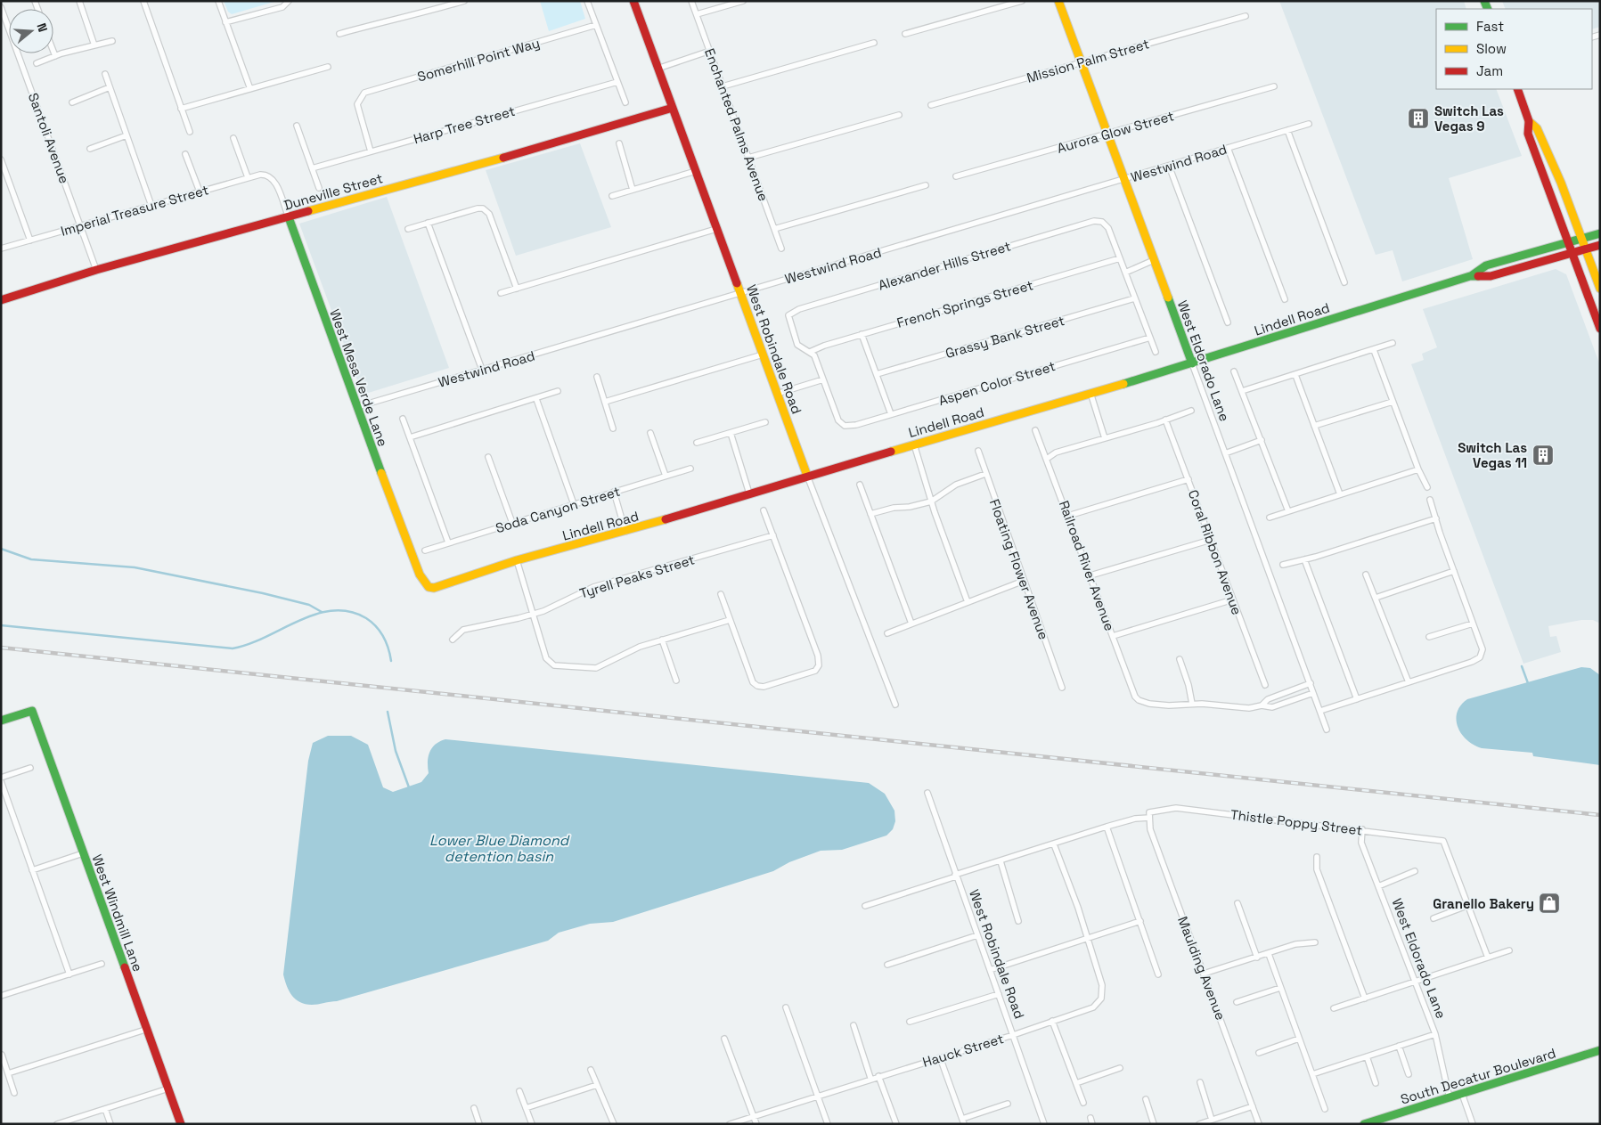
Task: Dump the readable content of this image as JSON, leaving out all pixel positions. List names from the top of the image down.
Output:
{
  "streets": {
    "street": [
      "Somerhill Point Way",
      "Mission Palm Street",
      "Harp Tree Street",
      "Enchanted Palms Avenue",
      "Aurora Glow Street",
      "Santoli Avenue",
      "Westwind Road",
      "Duneville Street",
      "Imperial Treasure Street",
      "Alexander Hills Street",
      "French Springs Street",
      "Lindell Road",
      "Grassy Bank Street",
      "West Robindale Road",
      "West Eldorado Lane",
      "West Mesa Verde Lane",
      "Aspen Color Street",
      "Soda Canyon Street",
      "Coral Ribbon Avenue",
      "Railroad River Avenue",
      "Floating Flower Avenue",
      "Tyrell Peaks Street",
      "Thistle Poppy Street",
      "West Windmill Lane",
      "Maulding Avenue",
      "Hauck Street",
      "South Decatur Boulevard"
    ]
  },
  "crossings": [
    ["Somerhill Point Way", "Harp Tree Street"],
    ["Mission Palm Street", "West Eldorado Lane"],
    ["Aurora Glow Street", "West Eldorado Lane"],
    ["Santoli Avenue", "Duneville Street"],
    ["Santoli Avenue", "Imperial Treasure Street"],
    ["Westwind Road", "West Robindale Road"],
    ["Westwind Road", "West Eldorado Lane"],
    ["Westwind Road", "West Mesa Verde Lane"],
    ["Duneville Street", "West Robindale Road"],
    ["Duneville Street", "West Mesa Verde Lane"],
    ["Imperial Treasure Street", "West Mesa Verde Lane"],
    ["Alexander Hills Street", "French Springs Street"],
    ["Lindell Road", "West Robindale Road"],
    ["Lindell Road", "West Eldorado Lane"],
    ["Lindell Road", "West Mesa Verde Lane"],
    ["West Robindale Road", "Thistle Poppy Street"],
    ["West Robindale Road", "Hauck Street"],
    ["West Eldorado Lane", "Thistle Poppy Street"],
    ["West Eldorado Lane", "South Decatur Boulevard"],
    ["Thistle Poppy Street", "Maulding Avenue"]
  ],
  "water": ["Lower Blue Diamond detention basin"],
  "places": {
    "building": ["Switch Las Vegas 9", "Switch Las Vegas 11"],
    "shop": ["Granello Bakery"]
  },
  "legend": ["Fast", "Slow", "Jam"],
  "north": "right"
}
